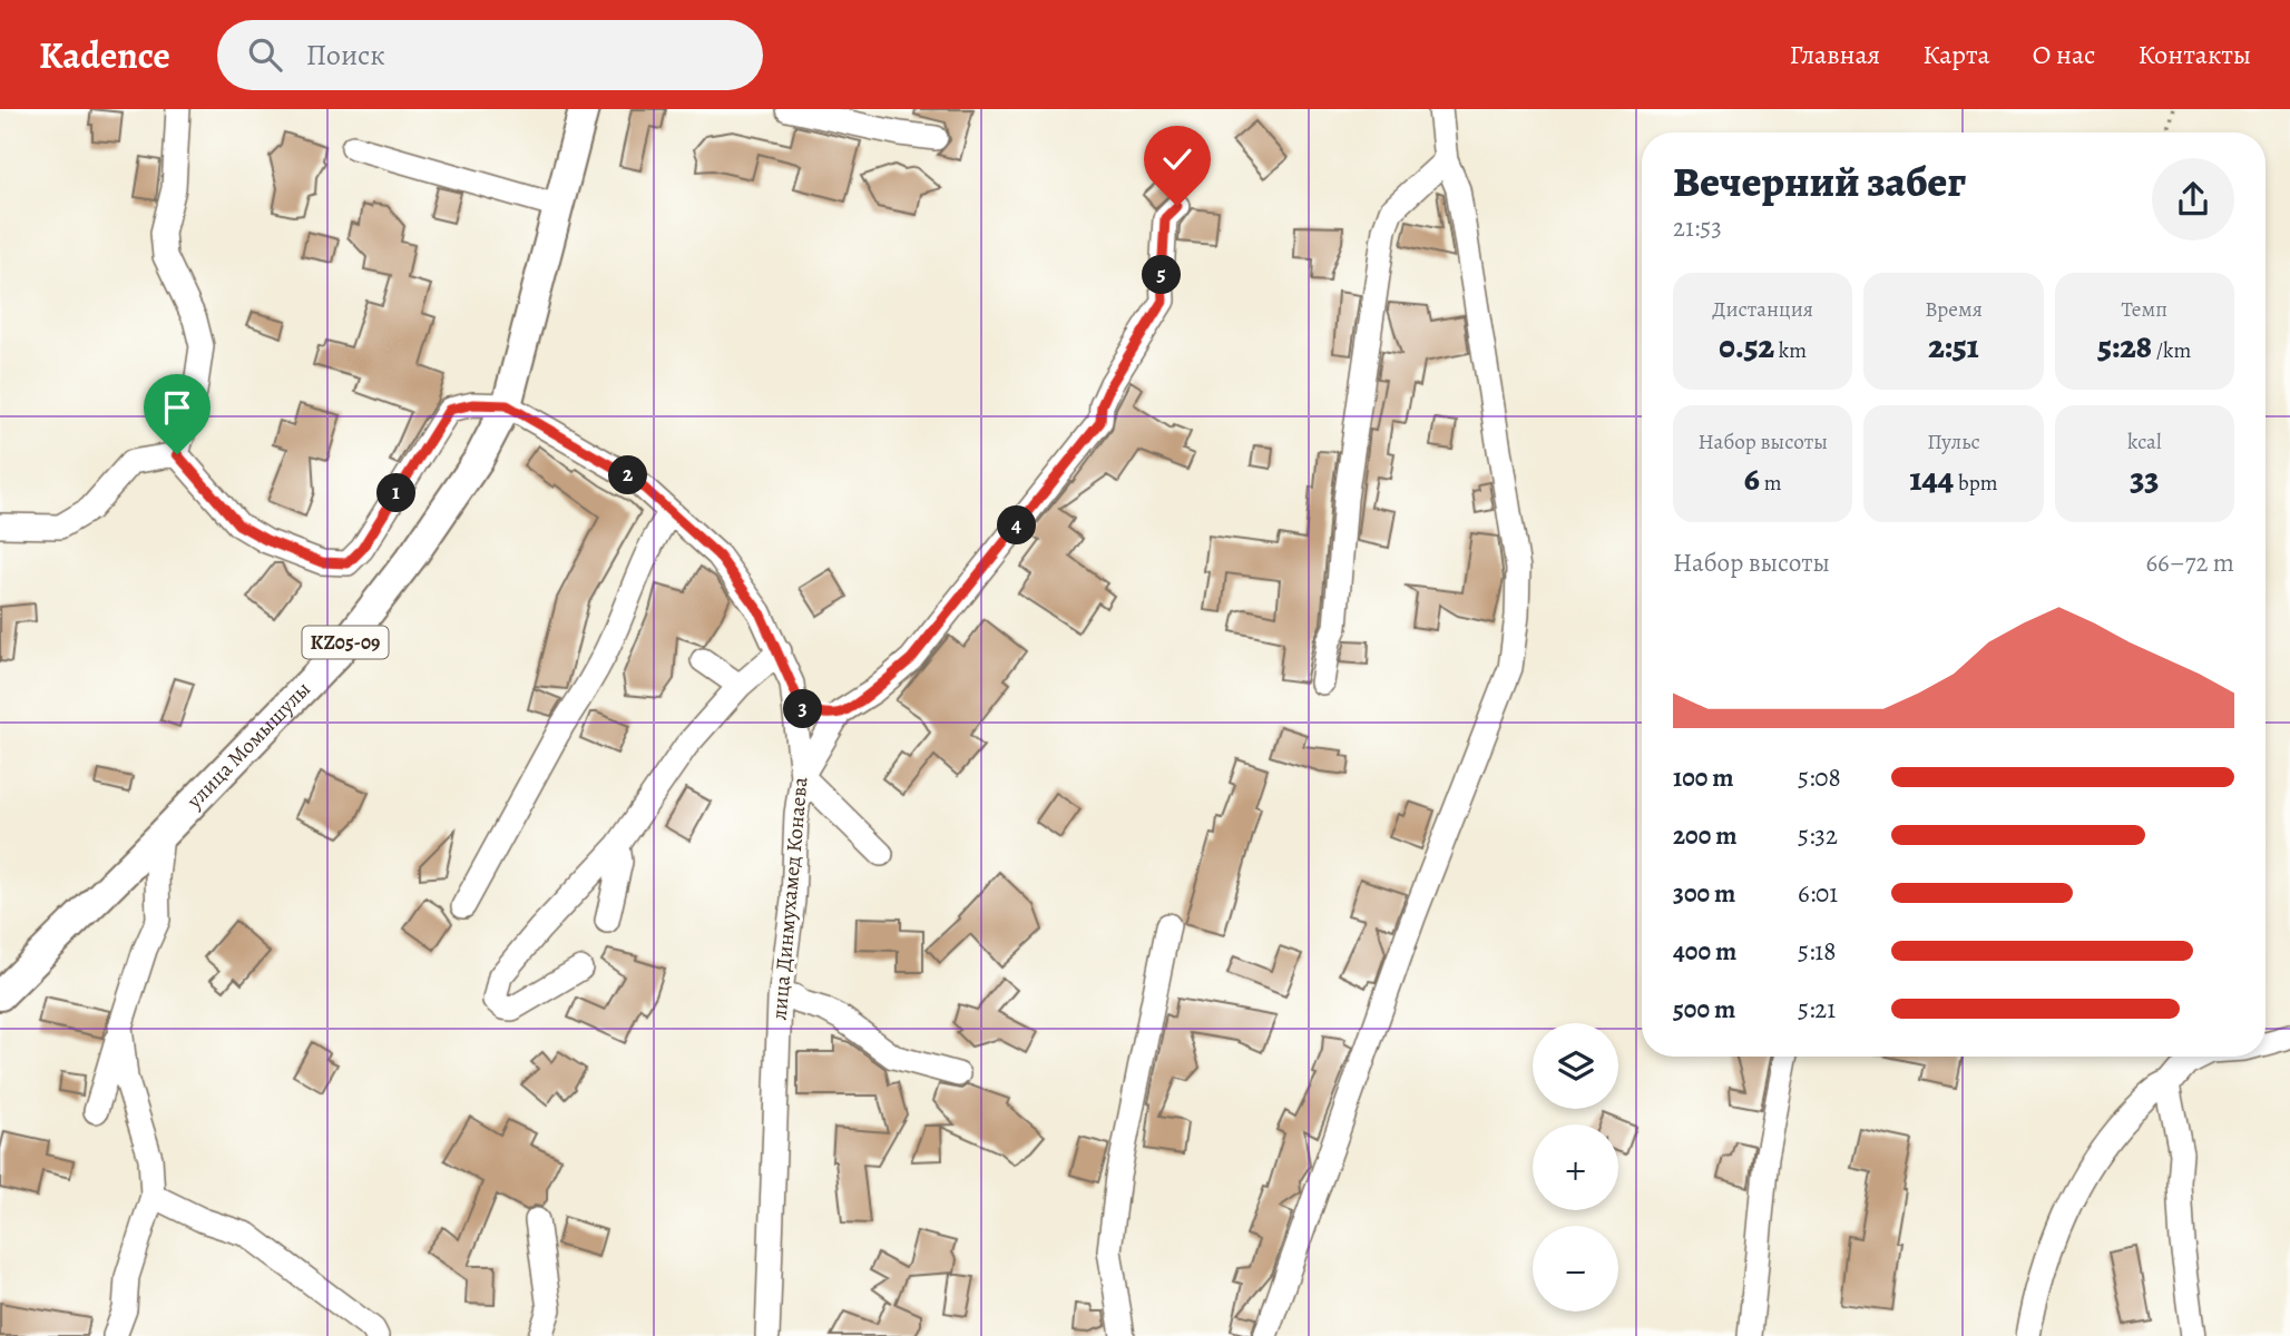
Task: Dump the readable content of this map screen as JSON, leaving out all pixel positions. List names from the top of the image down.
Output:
{
  "streets": {
    "main road": ["KZ05-09", "улица Момышулы"],
    "street": ["лица Динмухамед Конаева"]
  },
  "crossings": [
    ["KZ05-09", "улица Момышулы"],
    ["улица Момышулы", "лица Динмухамед Конаева"]
  ],
  "page": {
    "header": "Kadence",
    "search": "Поиск",
    "nav": [
      "Главная",
      "Карта",
      "О нас",
      "Контакты"
    ],
    "heading": ["Вечерний забег", "21:53"],
    "pins": [
      "5",
      "2",
      "1",
      "4",
      "3"
    ],
    "stats": [
      ["Дистанция", "0.52 km"],
      ["Время", "2:51"],
      ["Темп", "5:28 /km"],
      ["Набор высоты", "6 m"],
      ["Пульс", "144 bpm"],
      ["kcal", "33"]
    ],
    "chart": ["Набор высоты", "66–72 m"],
    "list": [
      {
        "name": "100 m",
        "note": "5:08"
      },
      {
        "name": "200 m",
        "note": "5:32"
      },
      {
        "name": "300 m",
        "note": "6:01"
      },
      {
        "name": "400 m",
        "note": "5:18"
      },
      {
        "name": "500 m",
        "note": "5:21"
      }
    ],
    "map_buttons": ["+", "−"]
  }
}
